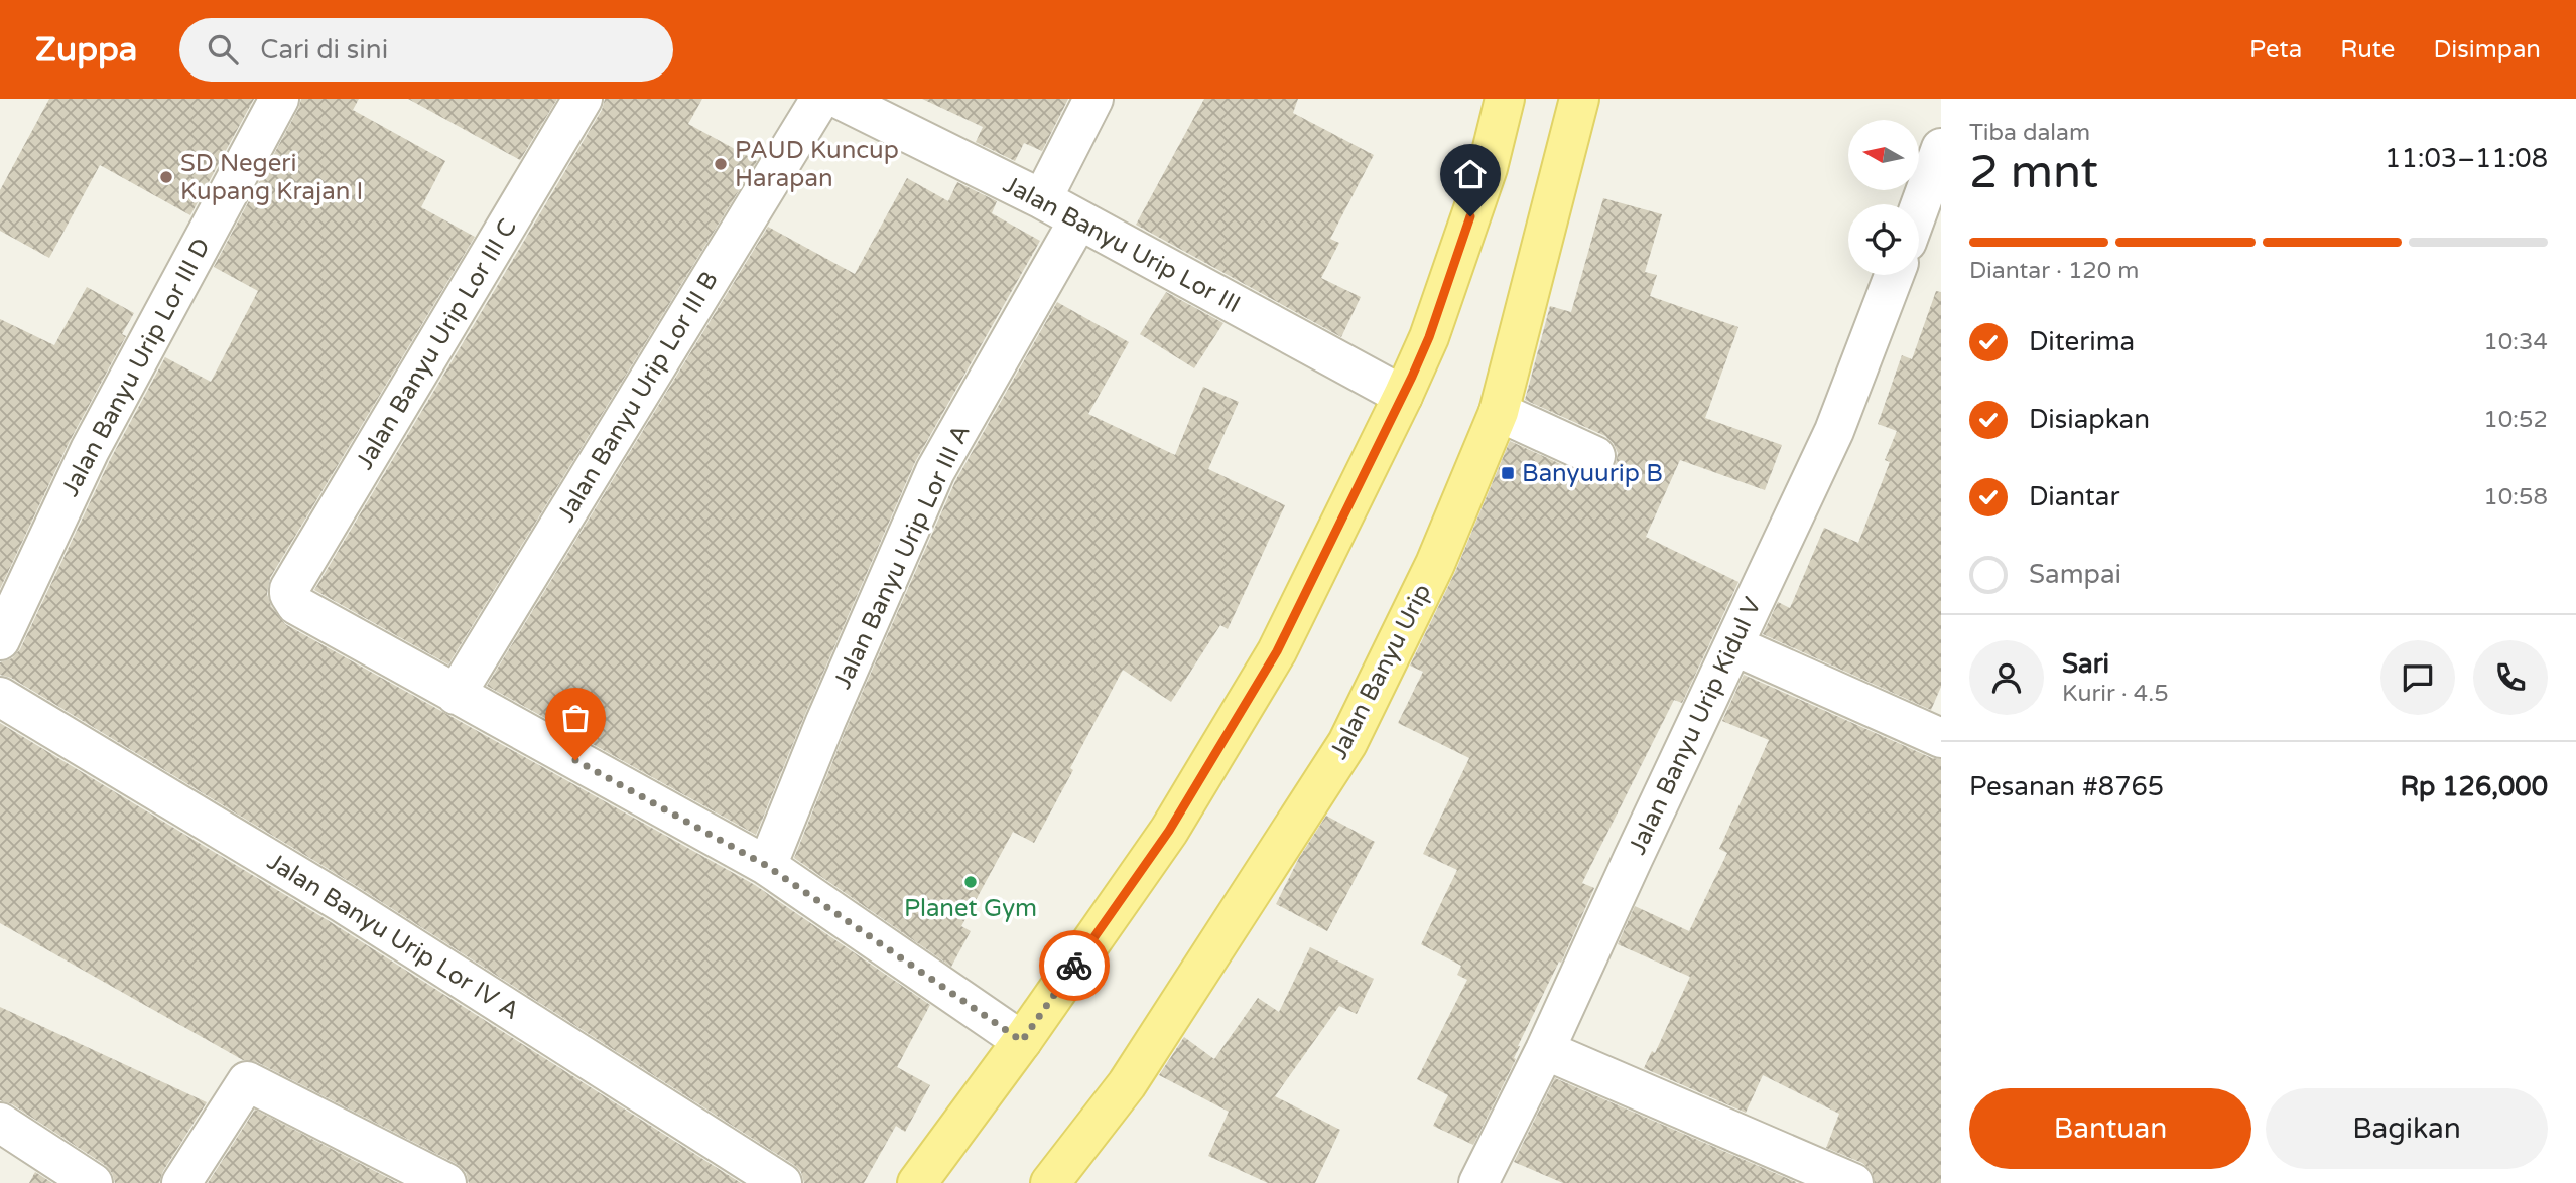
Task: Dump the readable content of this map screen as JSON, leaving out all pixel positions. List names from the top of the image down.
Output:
{
  "streets": {
    "main road": ["Jalan Banyu Urip"],
    "street": [
      "Jalan Banyu Urip Lor III",
      "Jalan Banyu Urip Lor III C",
      "Jalan Banyu Urip Lor III D",
      "Jalan Banyu Urip Lor III B",
      "Jalan Banyu Urip Lor III A",
      "Jalan Banyu Urip Kidul V",
      "Jalan Banyu Urip Lor IV A"
    ]
  },
  "crossings": [
    ["Jalan Banyu Urip Lor III", "Jalan Banyu Urip Lor III A"],
    ["Jalan Banyu Urip Lor III C", "Jalan Banyu Urip Lor III B"]
  ],
  "places": {
    "other": ["PAUD Kuncup Harapan", "SD Negeri Kupang Krajan I", "Planet Gym"],
    "transit": ["Banyuurip B"]
  },
  "north": "left",
  "page": {
    "header": "Zuppa",
    "search": "Cari di sini",
    "nav": ["Peta", "Rute", "Disimpan"],
    "heading": ["2 mnt", "Tiba dalam", "11:03–11:08"],
    "panel": [
      "Sari",
      "Kurir · 4.5",
      "Pesanan #8765",
      "Rp 126,000"
    ],
    "bar": "Diantar · 120 m",
    "list": [
      ["Diterima", "10:34"],
      ["Disiapkan", "10:52"],
      ["Diantar", "10:58"],
      "Sampai"
    ],
    "buttons": ["Bantuan", "Bagikan"]
  }
}
